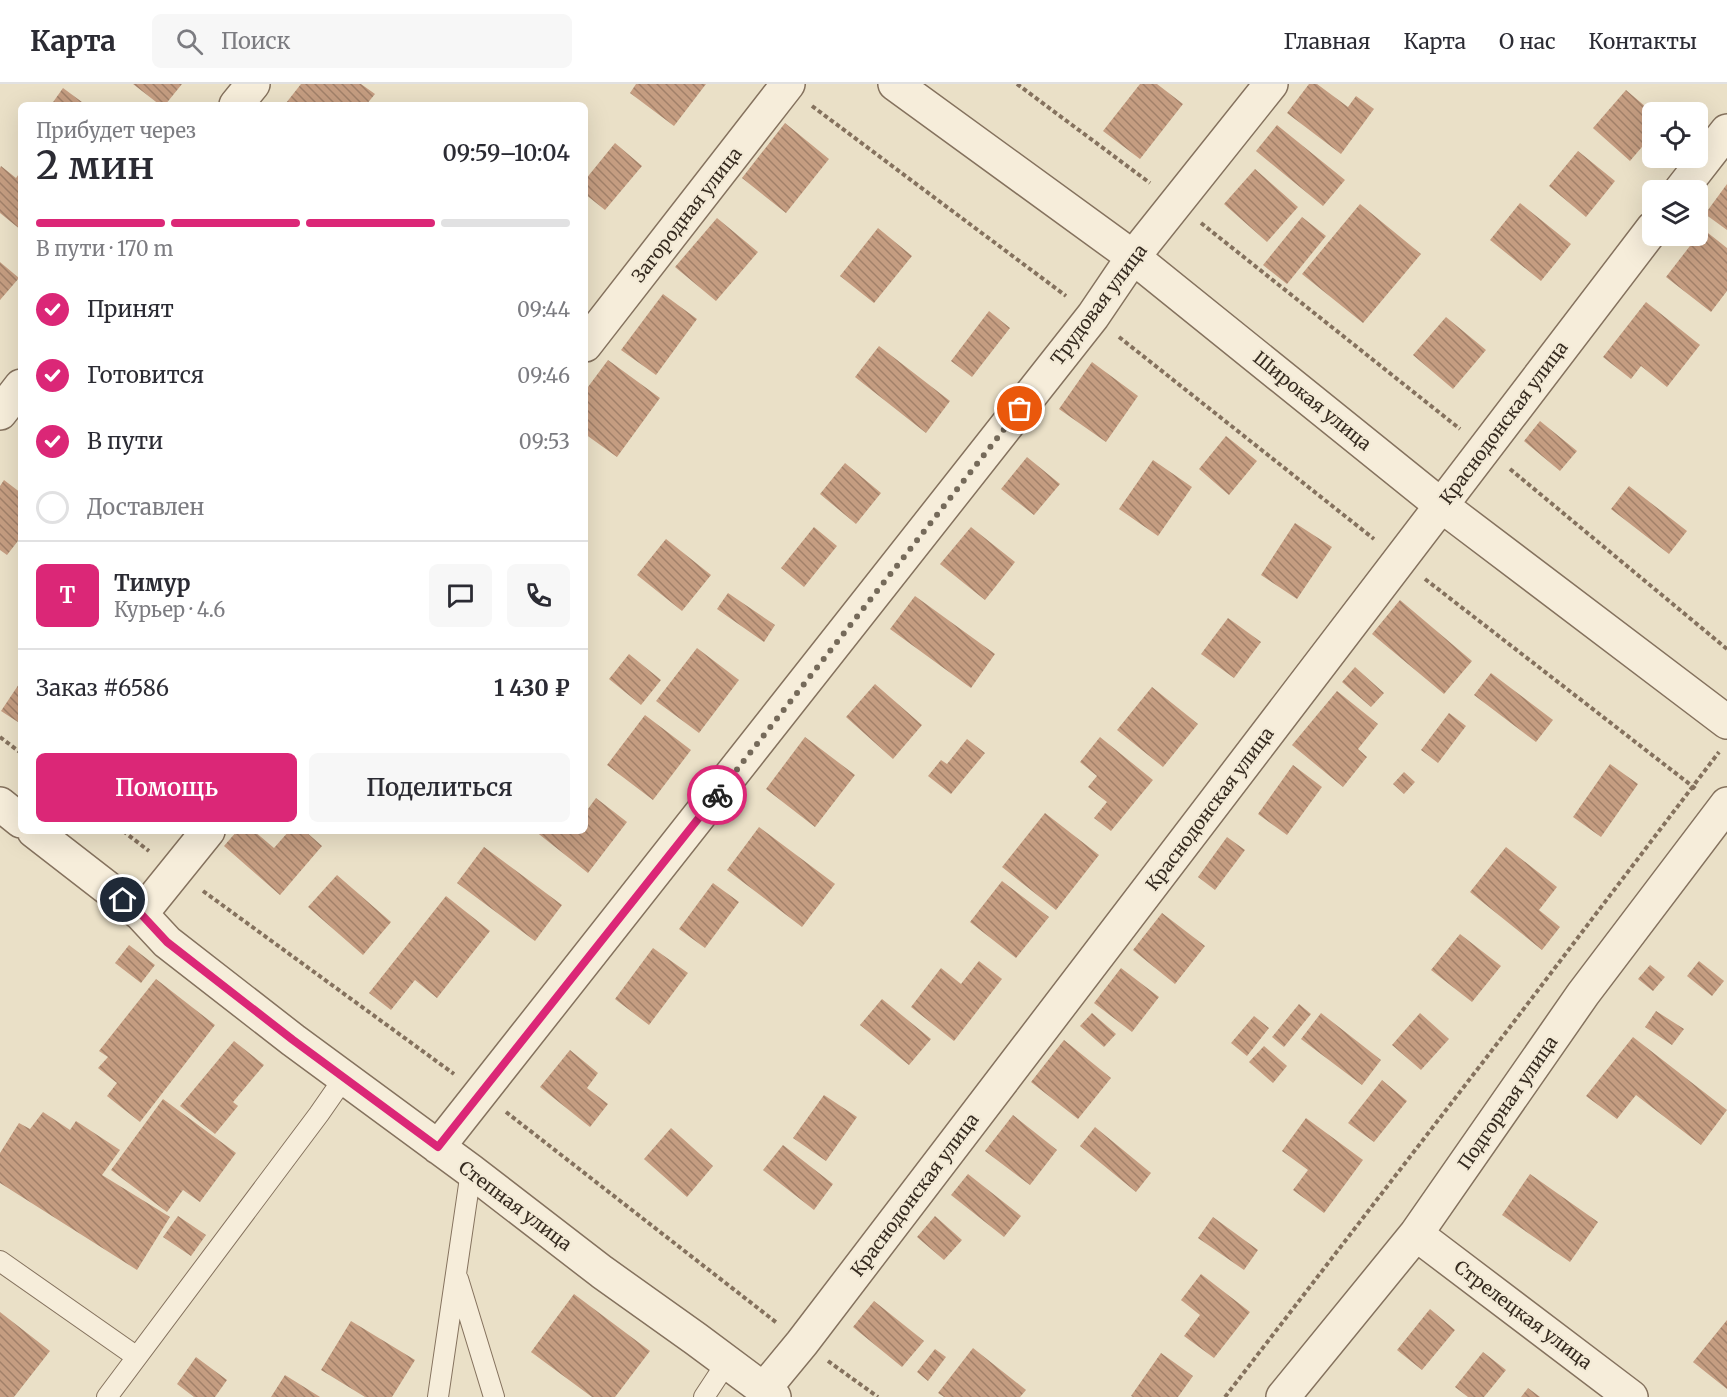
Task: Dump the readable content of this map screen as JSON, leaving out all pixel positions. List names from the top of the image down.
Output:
{
  "streets": {
    "street": [
      "Загородная улица",
      "Трудовая улица",
      "Широкая улица",
      "Краснодонская улица",
      "Подгорная улица",
      "Степная улица",
      "Стрелецкая улица"
    ]
  },
  "crossings": [
    ["Трудовая улица", "Широкая улица"],
    ["Трудовая улица", "Степная улица"],
    ["Широкая улица", "Краснодонская улица"],
    ["Краснодонская улица", "Степная улица"],
    ["Подгорная улица", "Стрелецкая улица"]
  ],
  "page": {
    "header": "Карта",
    "search": "Поиск",
    "nav": [
      "Главная",
      "Карта",
      "О нас",
      "Контакты"
    ],
    "heading": ["2 мин", "Прибудет через", "09:59–10:04"],
    "panel": [
      "Тимур",
      "Курьер · 4.6",
      "Заказ #6586",
      "1 430 ₽"
    ],
    "bar": "В пути · 170 m",
    "list": [
      ["Принят", "09:44"],
      ["Готовится", "09:46"],
      ["В пути", "09:53"],
      "Доставлен"
    ],
    "round": "Т",
    "buttons": ["Помощь", "Поделиться"]
  }
}
